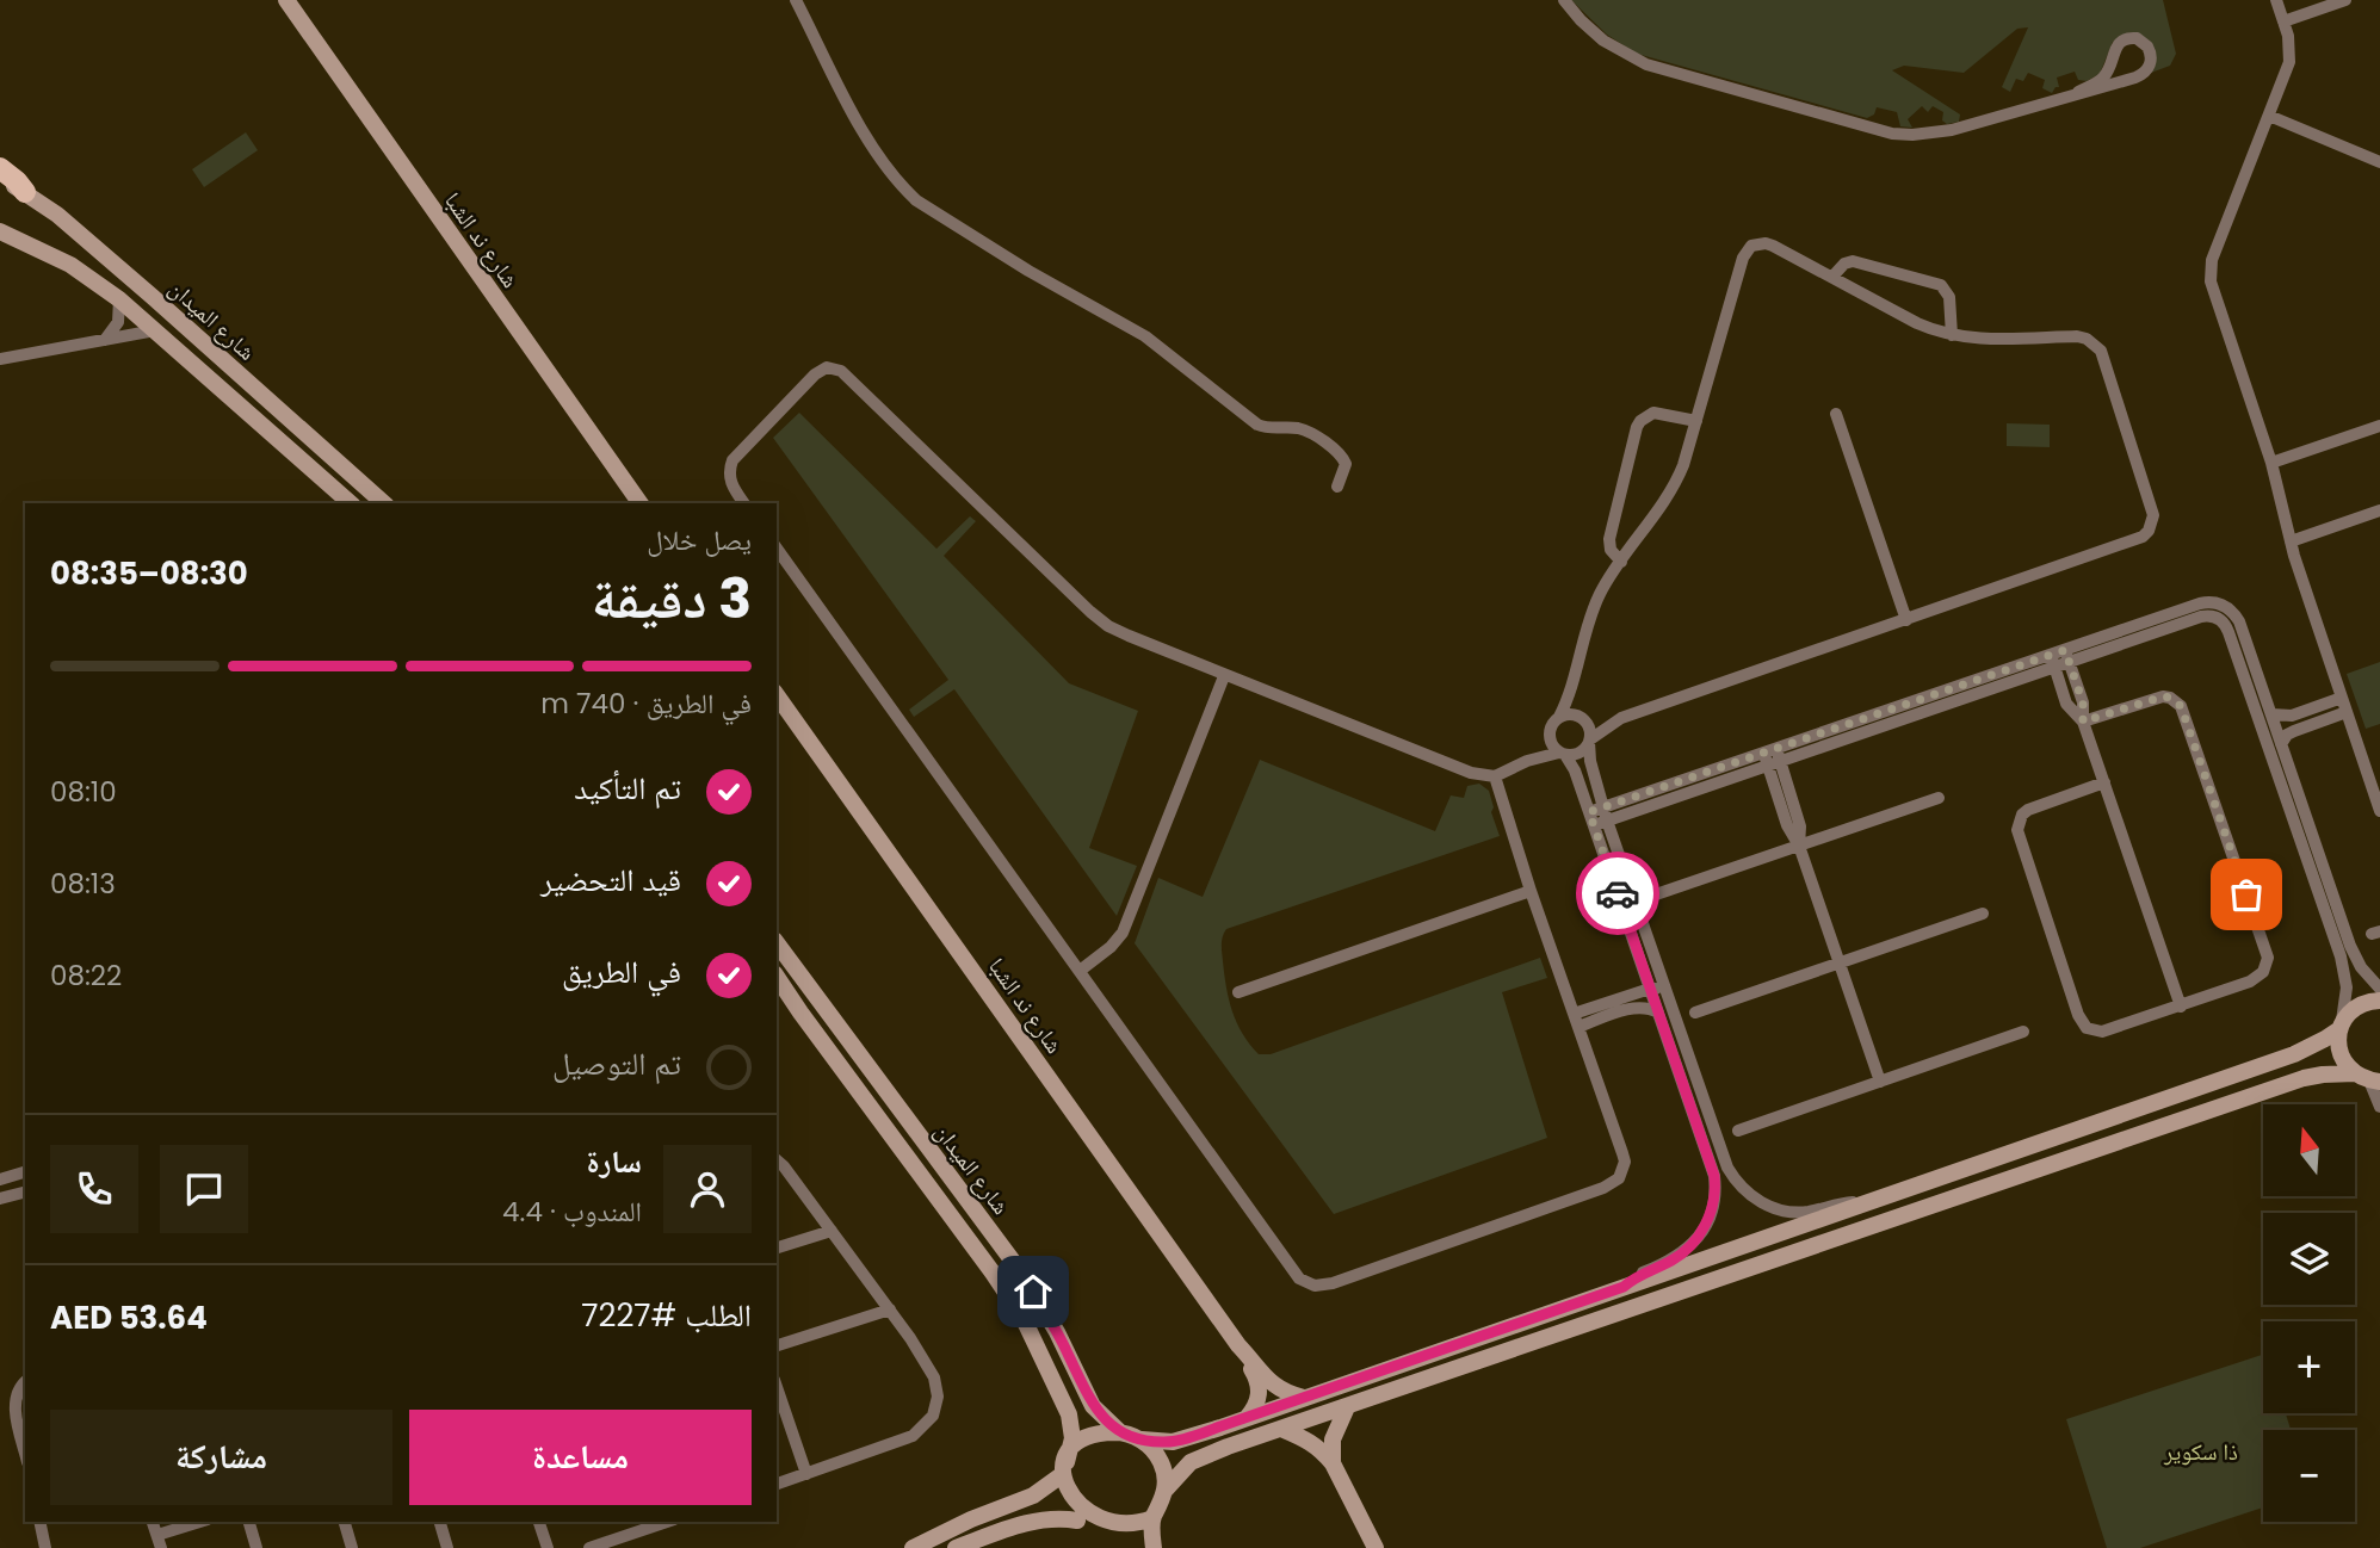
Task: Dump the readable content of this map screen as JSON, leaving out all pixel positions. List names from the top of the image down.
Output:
{
  "streets": {
    "street": ["شارع ند الشبا", "شارع الميدان"]
  },
  "parks": ["ذا سكوير"],
  "north": "top",
  "page": {
    "heading": ["3 دقيقة", "يصل خلال", "08:30–08:35"],
    "panel": [
      "سارة",
      "المندوب · 4.4",
      "الطلب #7227",
      "AED 53.64"
    ],
    "bar": "في الطريق · 740 m",
    "list": [
      ["تم التأكيد", "08:10"],
      ["قيد التحضير", "08:13"],
      ["في الطريق", "08:22"],
      "تم التوصيل"
    ],
    "map_buttons": ["+", "−"],
    "buttons": ["مساعدة", "مشاركة"]
  }
}
